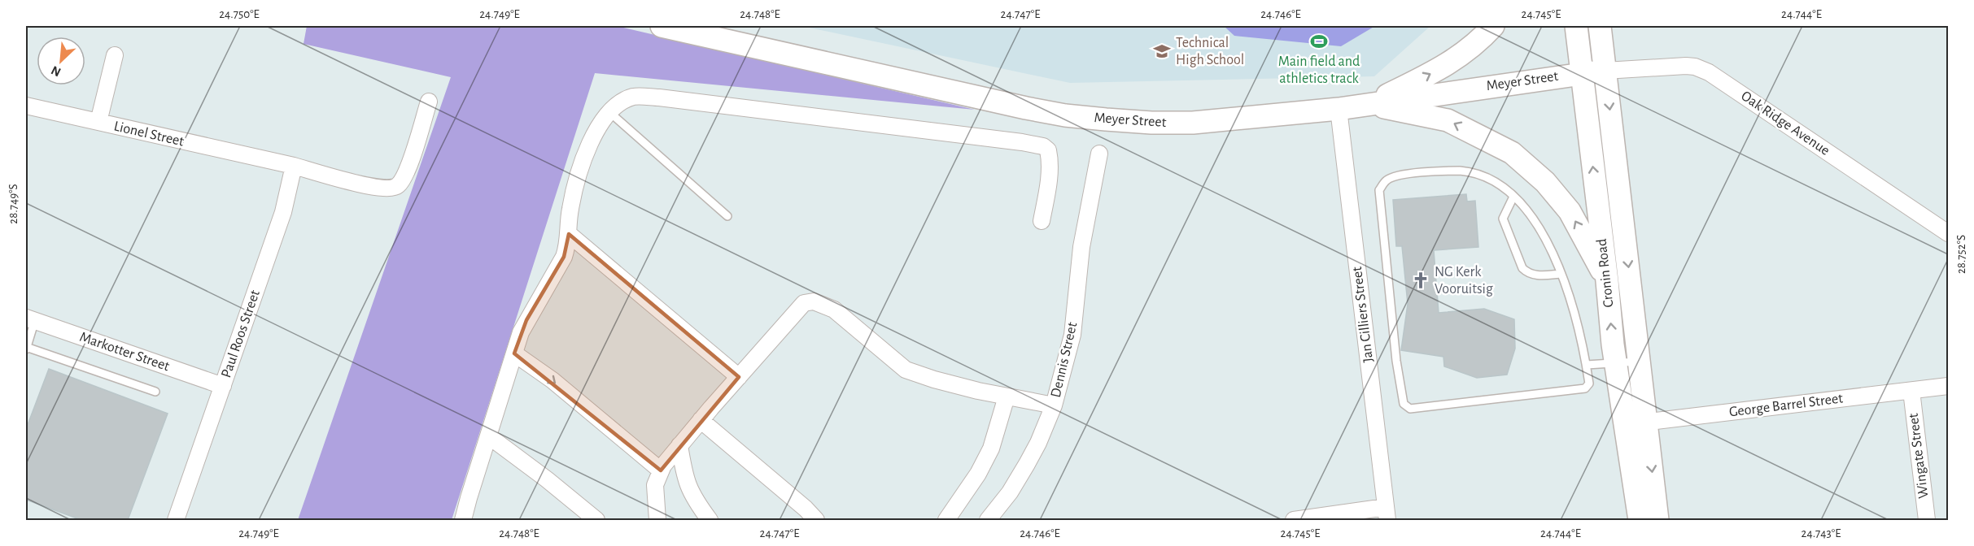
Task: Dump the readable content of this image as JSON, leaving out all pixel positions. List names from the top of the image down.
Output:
{
  "streets": {
    "street": [
      "Meyer Street",
      "Oak Ridge Avenue",
      "Lionel Street",
      "Cronin Road",
      "Jan Cilliers Street",
      "Paul Roos Street",
      "Markotter Street",
      "Dennis Street",
      "George Barrel Street",
      "Wingate Street"
    ]
  },
  "crossings": [
    ["Meyer Street", "Oak Ridge Avenue"],
    ["Meyer Street", "Cronin Road"],
    ["Meyer Street", "Jan Cilliers Street"],
    ["Oak Ridge Avenue", "Cronin Road"],
    ["Lionel Street", "Paul Roos Street"],
    ["Cronin Road", "George Barrel Street"],
    ["Paul Roos Street", "Markotter Street"],
    ["George Barrel Street", "Wingate Street"]
  ],
  "places": {
    "sports": ["Main field and athletics track"],
    "school or university": ["Technical High School"],
    "church": ["NG Kerk Vooruitsig"]
  },
  "north": "bottom left",
  "coordinates": [
    "24.750°E",
    "24.749°E",
    "24.748°E",
    "24.747°E",
    "24.746°E",
    "24.745°E",
    "24.744°E",
    "28.749°S",
    "28.752°S",
    "24.743°E"
  ]
}
